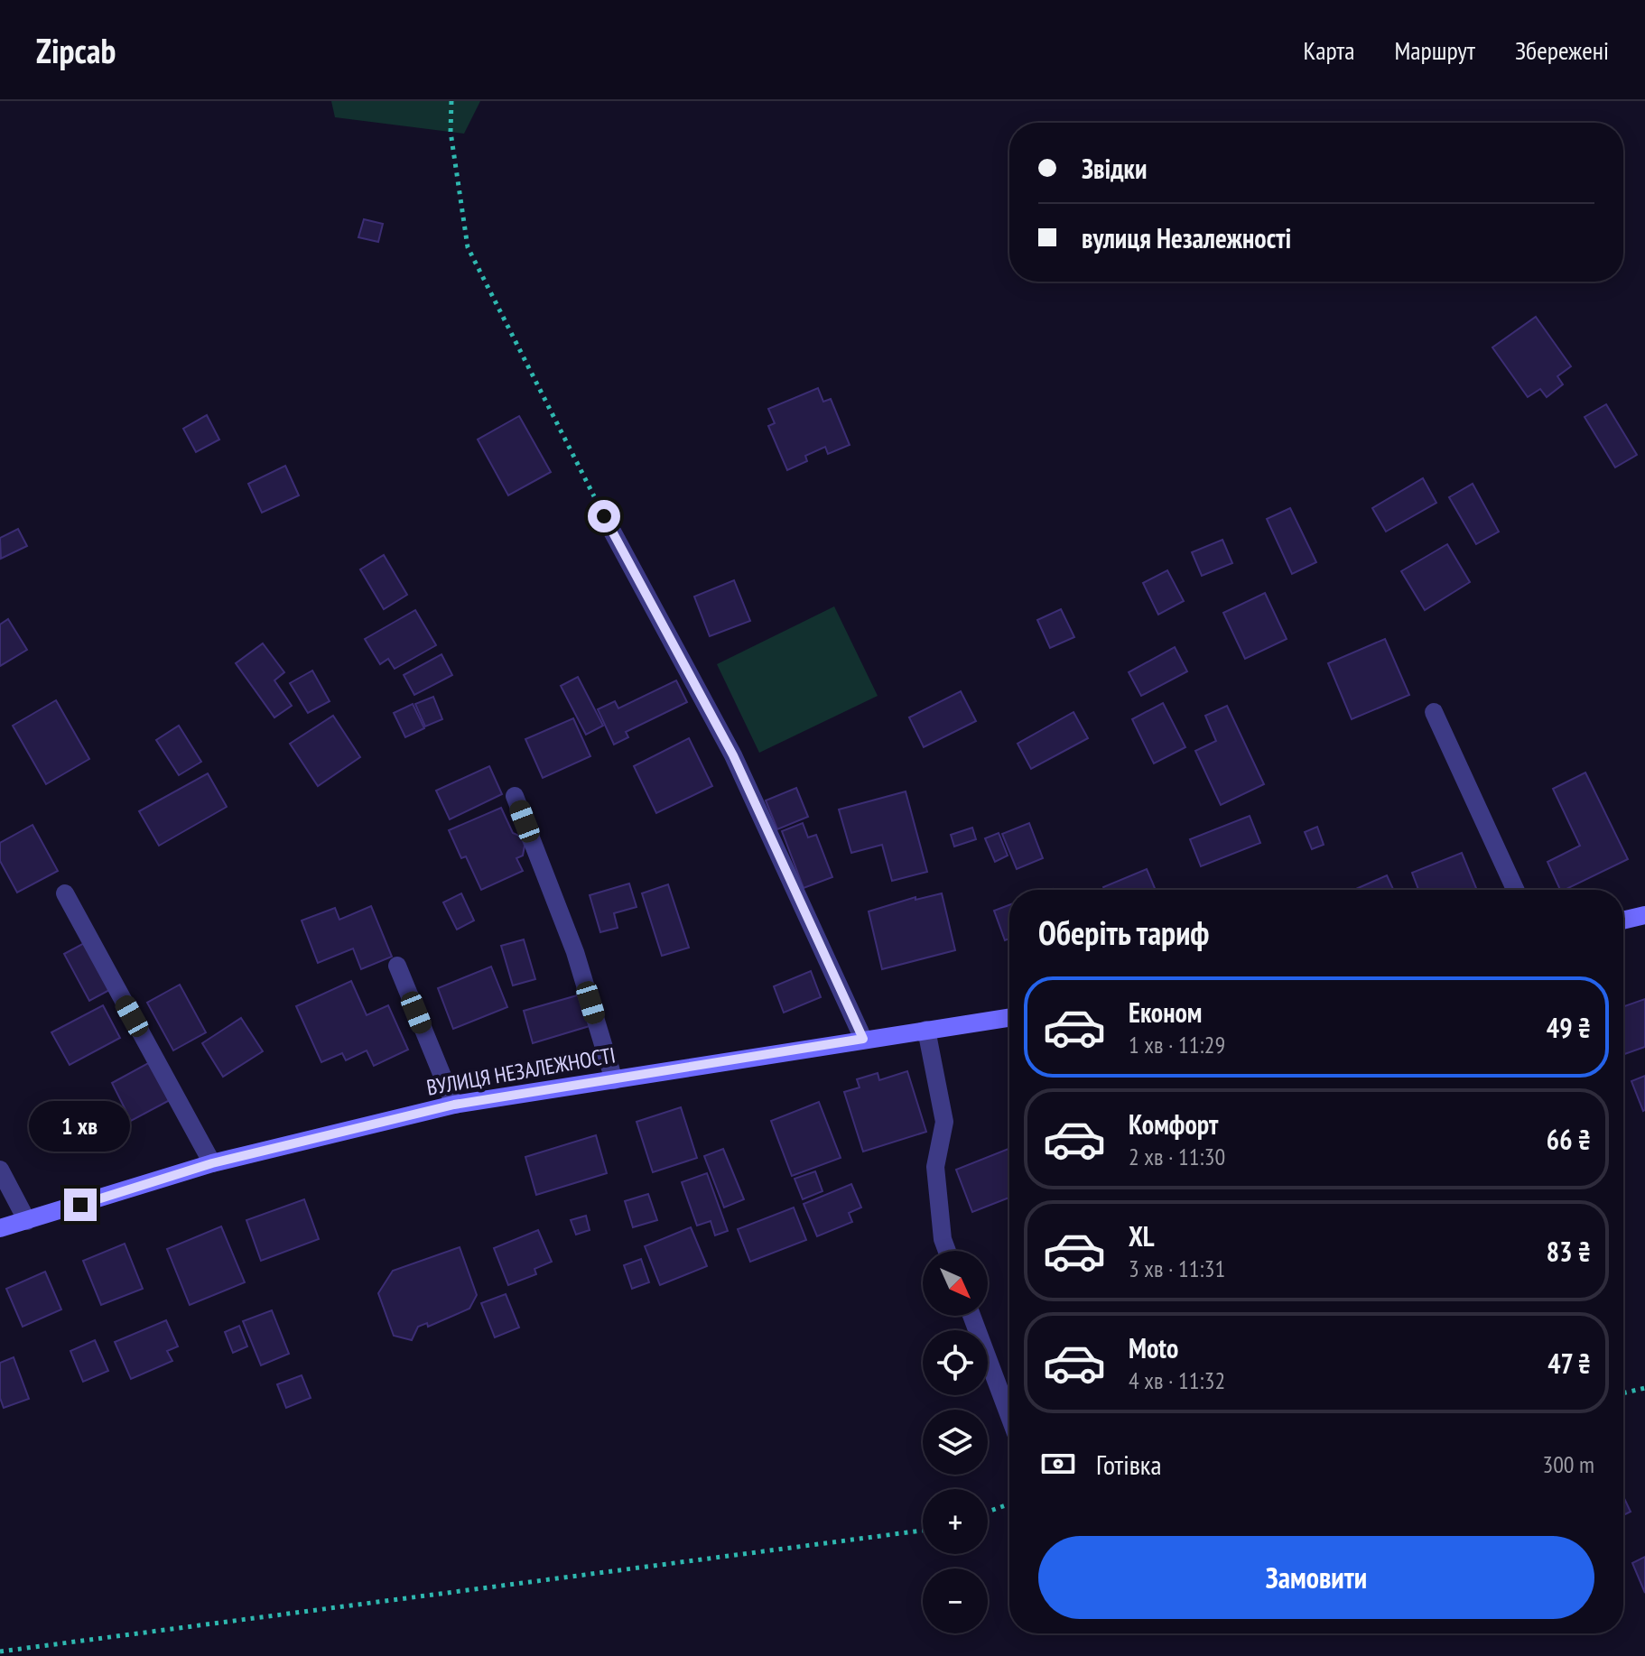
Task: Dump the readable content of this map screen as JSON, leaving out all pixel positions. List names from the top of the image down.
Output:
{
  "streets": {
    "street": ["ВУЛИЦЯ НЕЗАЛЕЖНОСТІ"]
  },
  "north": "bottom right",
  "page": {
    "header": "Zipcab",
    "nav": ["Карта", "Маршрут", "Збережені"],
    "banner": ["Звідки", "вулиця Незалежності"],
    "heading": "Оберіть тариф",
    "list": [
      {
        "name": "Економ",
        "note": "1 хв · 11:29",
        "value": "49 ₴"
      },
      {
        "name": "Комфорт",
        "note": "2 хв · 11:30",
        "value": "66 ₴"
      },
      {
        "name": "XL",
        "note": "3 хв · 11:31",
        "value": "83 ₴"
      },
      {
        "name": "Moto",
        "note": "4 хв · 11:32",
        "value": "47 ₴"
      }
    ],
    "bubble": "1 хв",
    "map_buttons": ["+", "−"],
    "pay": ["Готівка", "300 m"],
    "buttons": "Замовити"
  }
}
